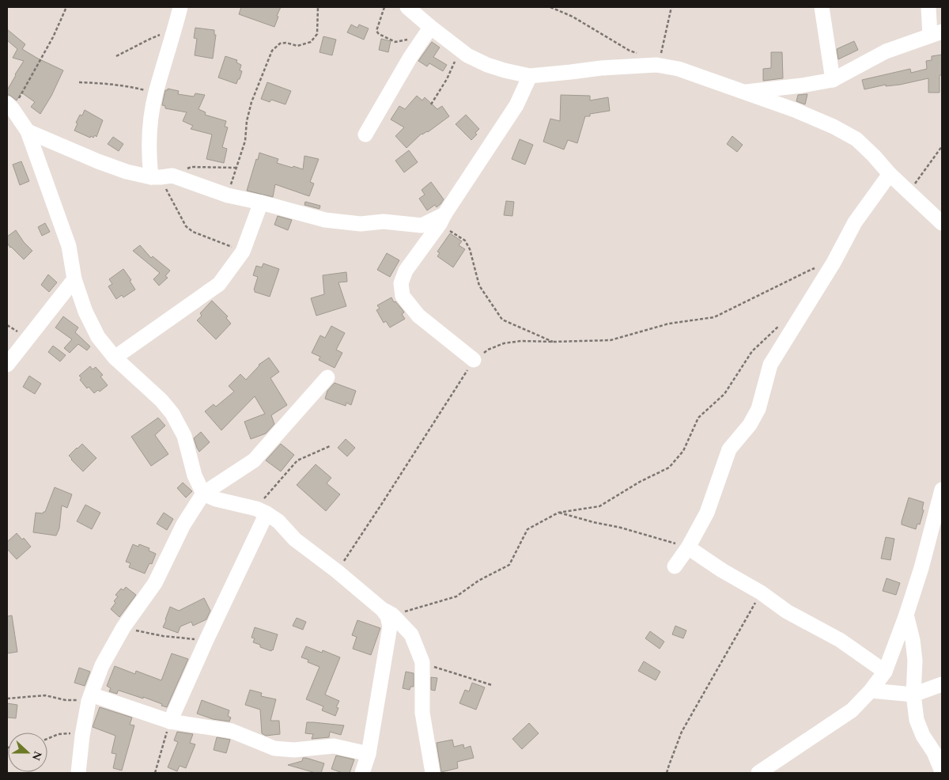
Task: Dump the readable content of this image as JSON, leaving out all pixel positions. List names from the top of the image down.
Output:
{
  "north": "right"
}
